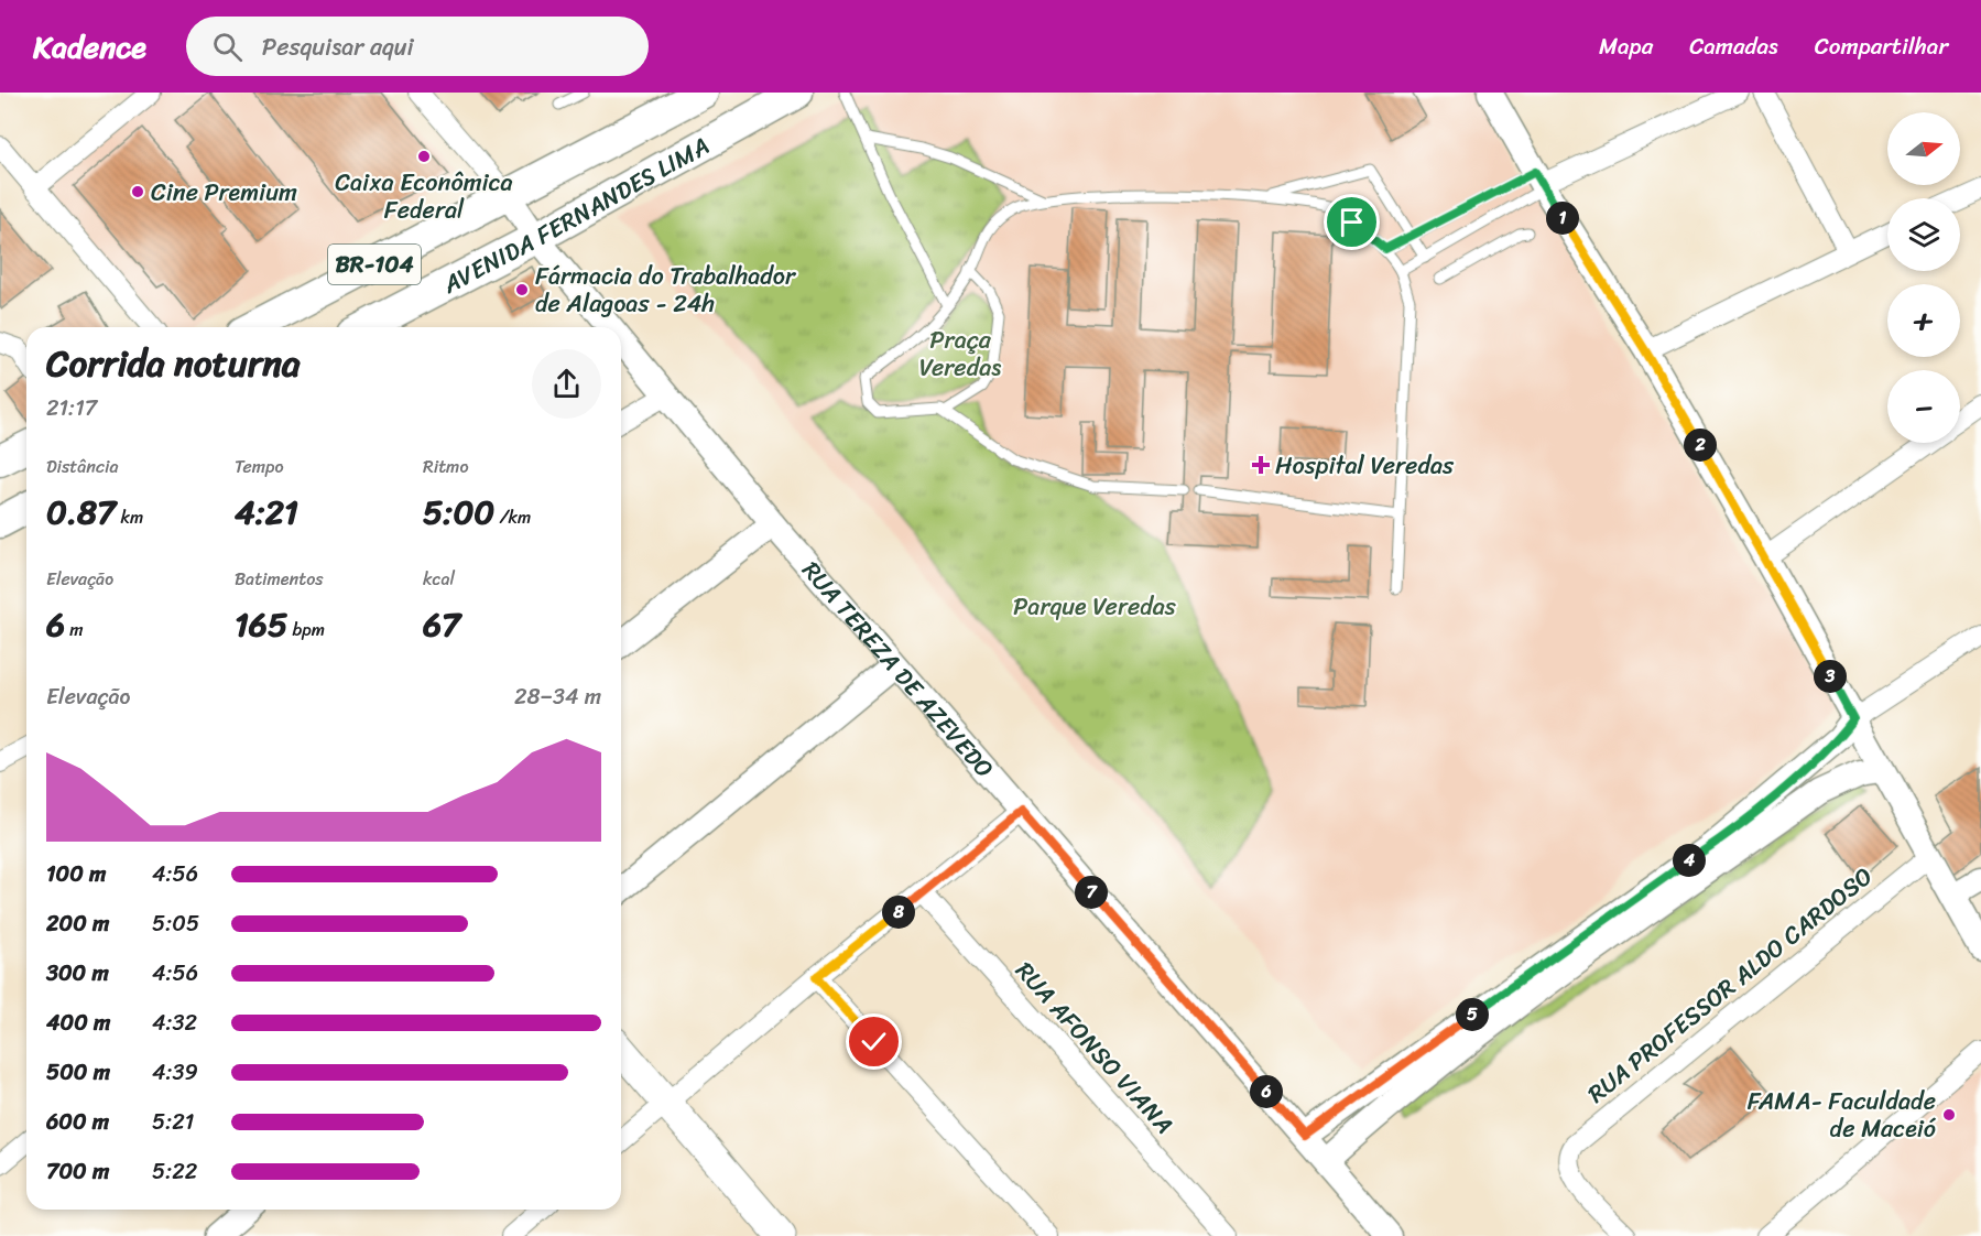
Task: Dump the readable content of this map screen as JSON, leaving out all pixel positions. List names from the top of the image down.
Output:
{
  "streets": {
    "highway": ["AVENIDA FERNANDES LIMA", "BR-104"],
    "street": ["RUA TEREZA DE AZEVEDO", "RUA PROFESSOR ALDO CARDOSO", "RUA AFONSO VIANA"]
  },
  "crossings": [
    ["AVENIDA FERNANDES LIMA", "RUA TEREZA DE AZEVEDO"]
  ],
  "parks": ["Praça Veredas", "Parque Veredas"],
  "places": {
    "other": [
      "Caixa Econômica Federal",
      "Cine Premium",
      "Fármacia do Trabalhador de Alagoas - 24h",
      "FAMA- Faculdade de Maceió"
    ],
    "health": ["Hospital Veredas"]
  },
  "north": "right",
  "page": {
    "header": "Kadence",
    "search": "Pesquisar aqui",
    "nav": ["Mapa", "Camadas", "Compartilhar"],
    "map_buttons": ["+", "−"],
    "pins": [
      "1",
      "2",
      "3",
      "4",
      "7",
      "8",
      "5",
      "6"
    ],
    "heading": ["Corrida noturna", "21:17"],
    "stats": [
      ["Distância", "0.87 km"],
      ["Tempo", "4:21"],
      ["Ritmo", "5:00 /km"],
      ["Elevação", "6 m"],
      ["Batimentos", "165 bpm"],
      ["kcal", "67"]
    ],
    "chart": ["Elevação", "28–34 m"],
    "list": [
      {
        "name": "100 m",
        "note": "4:56"
      },
      {
        "name": "200 m",
        "note": "5:05"
      },
      {
        "name": "300 m",
        "note": "4:56"
      },
      {
        "name": "400 m",
        "note": "4:32"
      },
      {
        "name": "500 m",
        "note": "4:39"
      },
      {
        "name": "600 m",
        "note": "5:21"
      },
      {
        "name": "700 m",
        "note": "5:22"
      }
    ]
  }
}
